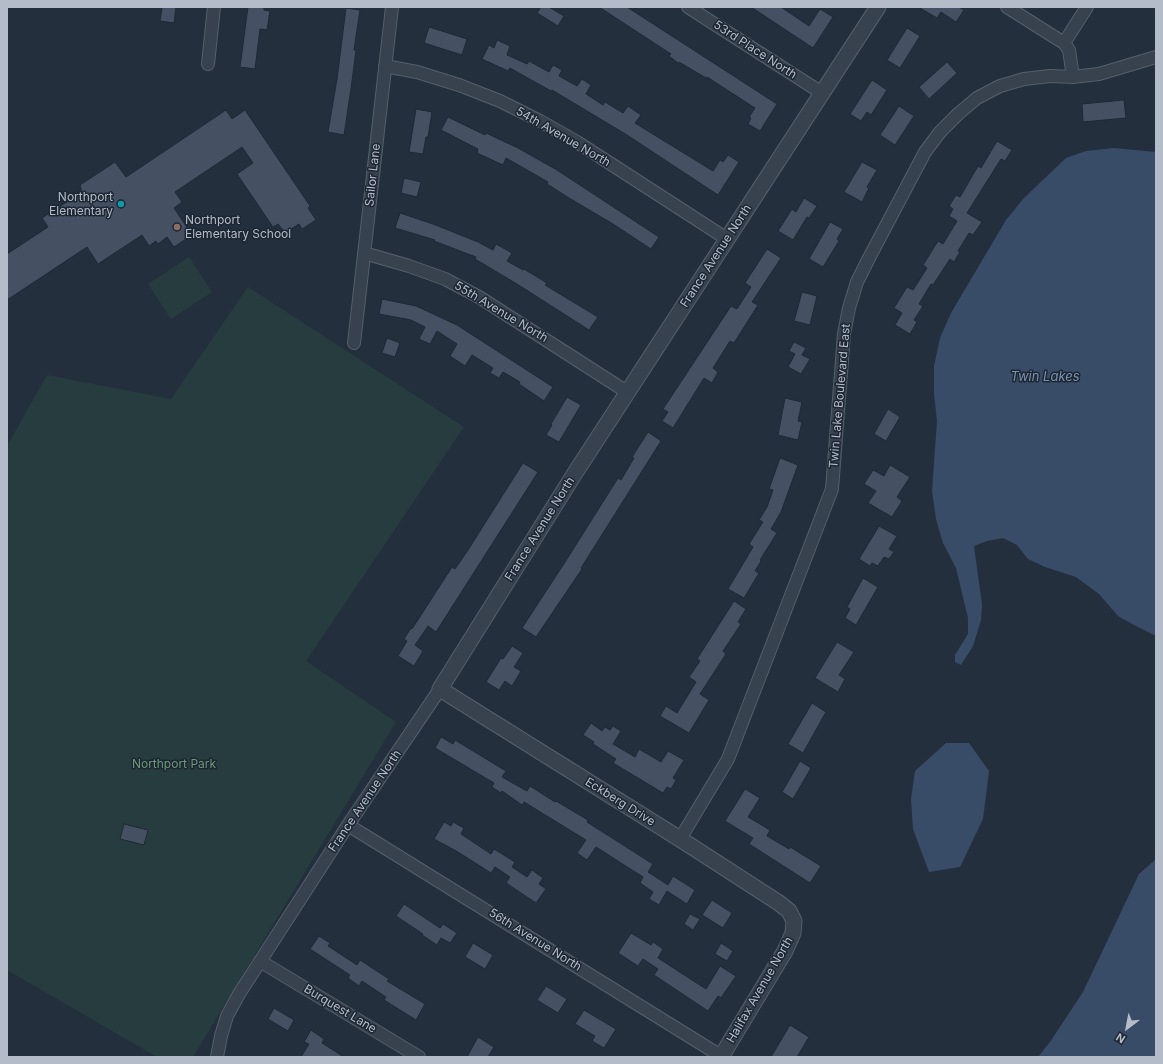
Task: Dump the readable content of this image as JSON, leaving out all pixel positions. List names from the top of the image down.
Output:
{
  "streets": {
    "street": [
      "53rd Place North",
      "54th Avenue North",
      "Sailor Lane",
      "France Avenue North",
      "55th Avenue North",
      "Twin Lake Boulevard East",
      "Eckberg Drive",
      "56th Avenue North",
      "Halifax Avenue North",
      "Burquest Lane"
    ]
  },
  "crossings": [
    ["53rd Place North", "France Avenue North"],
    ["54th Avenue North", "Sailor Lane"],
    ["54th Avenue North", "France Avenue North"],
    ["Sailor Lane", "55th Avenue North"],
    ["France Avenue North", "55th Avenue North"],
    ["France Avenue North", "Eckberg Drive"],
    ["France Avenue North", "56th Avenue North"],
    ["France Avenue North", "Burquest Lane"],
    ["Twin Lake Boulevard East", "Eckberg Drive"],
    ["Eckberg Drive", "Halifax Avenue North"],
    ["56th Avenue North", "Halifax Avenue North"]
  ],
  "water": ["Twin Lakes"],
  "parks": ["Northport Park"],
  "places": ["Northport Elementary", "Northport Elementary School"],
  "north": "bottom left"
}
